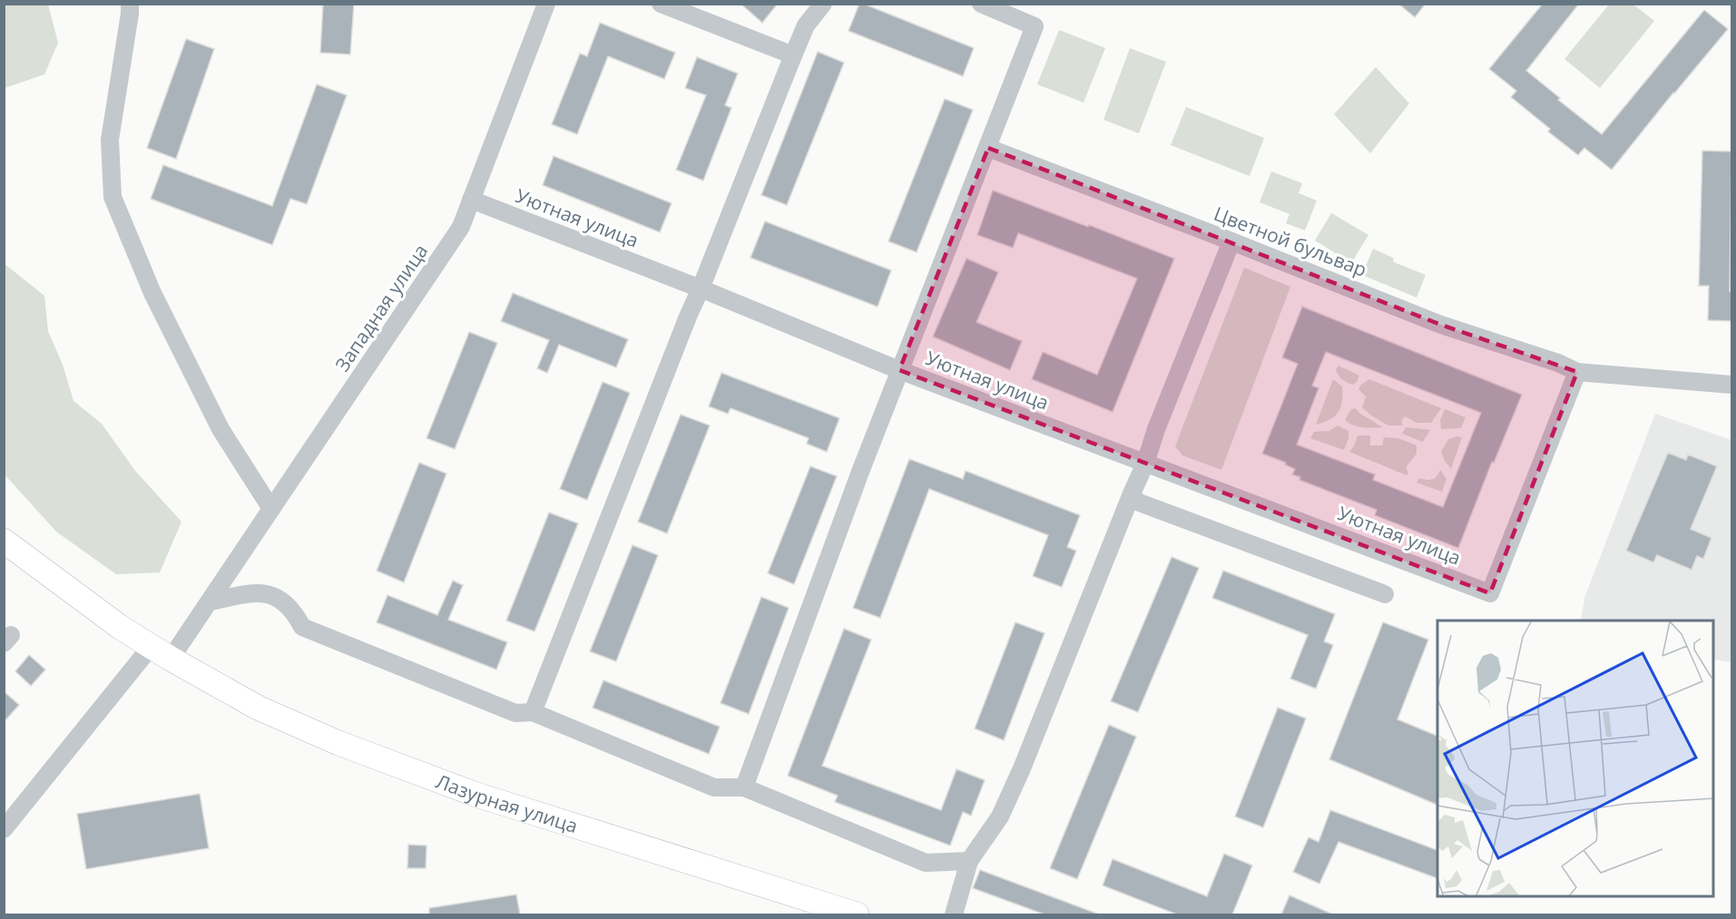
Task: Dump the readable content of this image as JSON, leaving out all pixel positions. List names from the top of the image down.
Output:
{
  "streets": {
    "street": [
      "Уютная улица",
      "Цветной бульвар",
      "Западная улица",
      "Лазурная улица"
    ]
  },
  "crossings": [
    ["Уютная улица", "Цветной бульвар"],
    ["Уютная улица", "Западная улица"],
    ["Западная улица", "Лазурная улица"]
  ]
}
